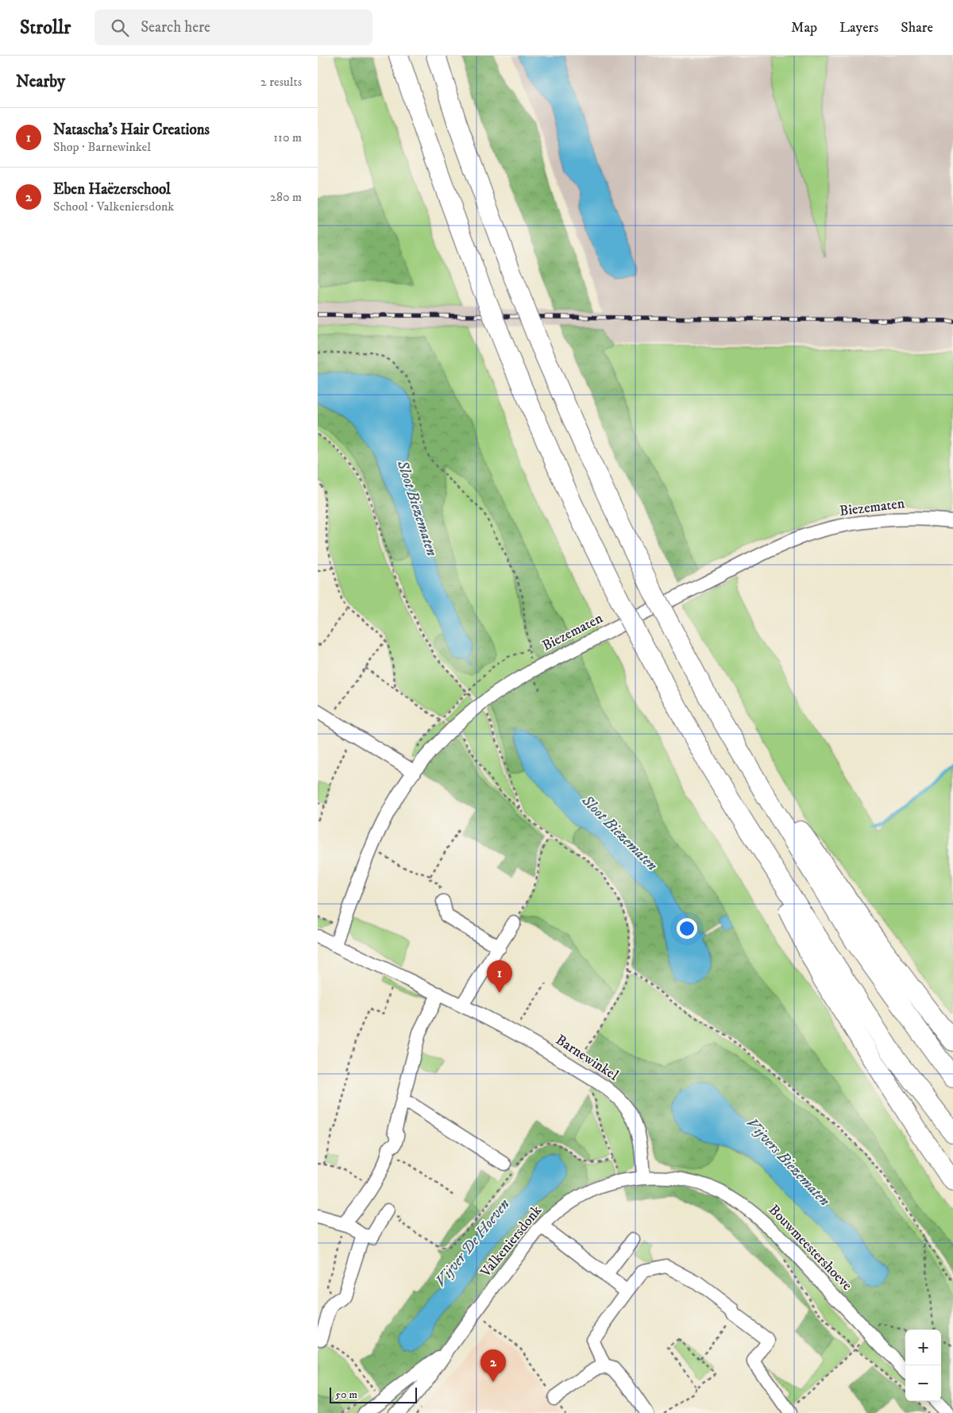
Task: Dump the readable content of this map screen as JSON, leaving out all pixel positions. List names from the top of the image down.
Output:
{
  "streets": {
    "street": [
      "Biezematen",
      "Barnewinkel",
      "Valkeniersdonk",
      "Bouwmeestershoeve"
    ]
  },
  "crossings": [
    ["Biezematen", "Barnewinkel"],
    ["Barnewinkel", "Valkeniersdonk"],
    ["Barnewinkel", "Bouwmeestershoeve"],
    ["Valkeniersdonk", "Bouwmeestershoeve"]
  ],
  "water": ["Sloot Biezematen", "Vijvers Biezematen", "Vijver De Hoeven"],
  "scale_bar": "50 m",
  "page": {
    "header": "Strollr",
    "search": "Search here",
    "nav": ["Map", "Layers", "Share"],
    "heading": ["Nearby", "2 results"],
    "list": [
      {
        "mark": "1",
        "name": "Natascha's Hair Creations",
        "note": "Shop · Barnewinkel",
        "value": "110 m"
      },
      {
        "mark": "2",
        "name": "Eben Haëzerschool",
        "note": "School · Valkeniersdonk",
        "value": "280 m"
      }
    ],
    "pins": ["1", "2"],
    "map_buttons": ["+", "−"],
    "scale": "50 m"
  }
}
